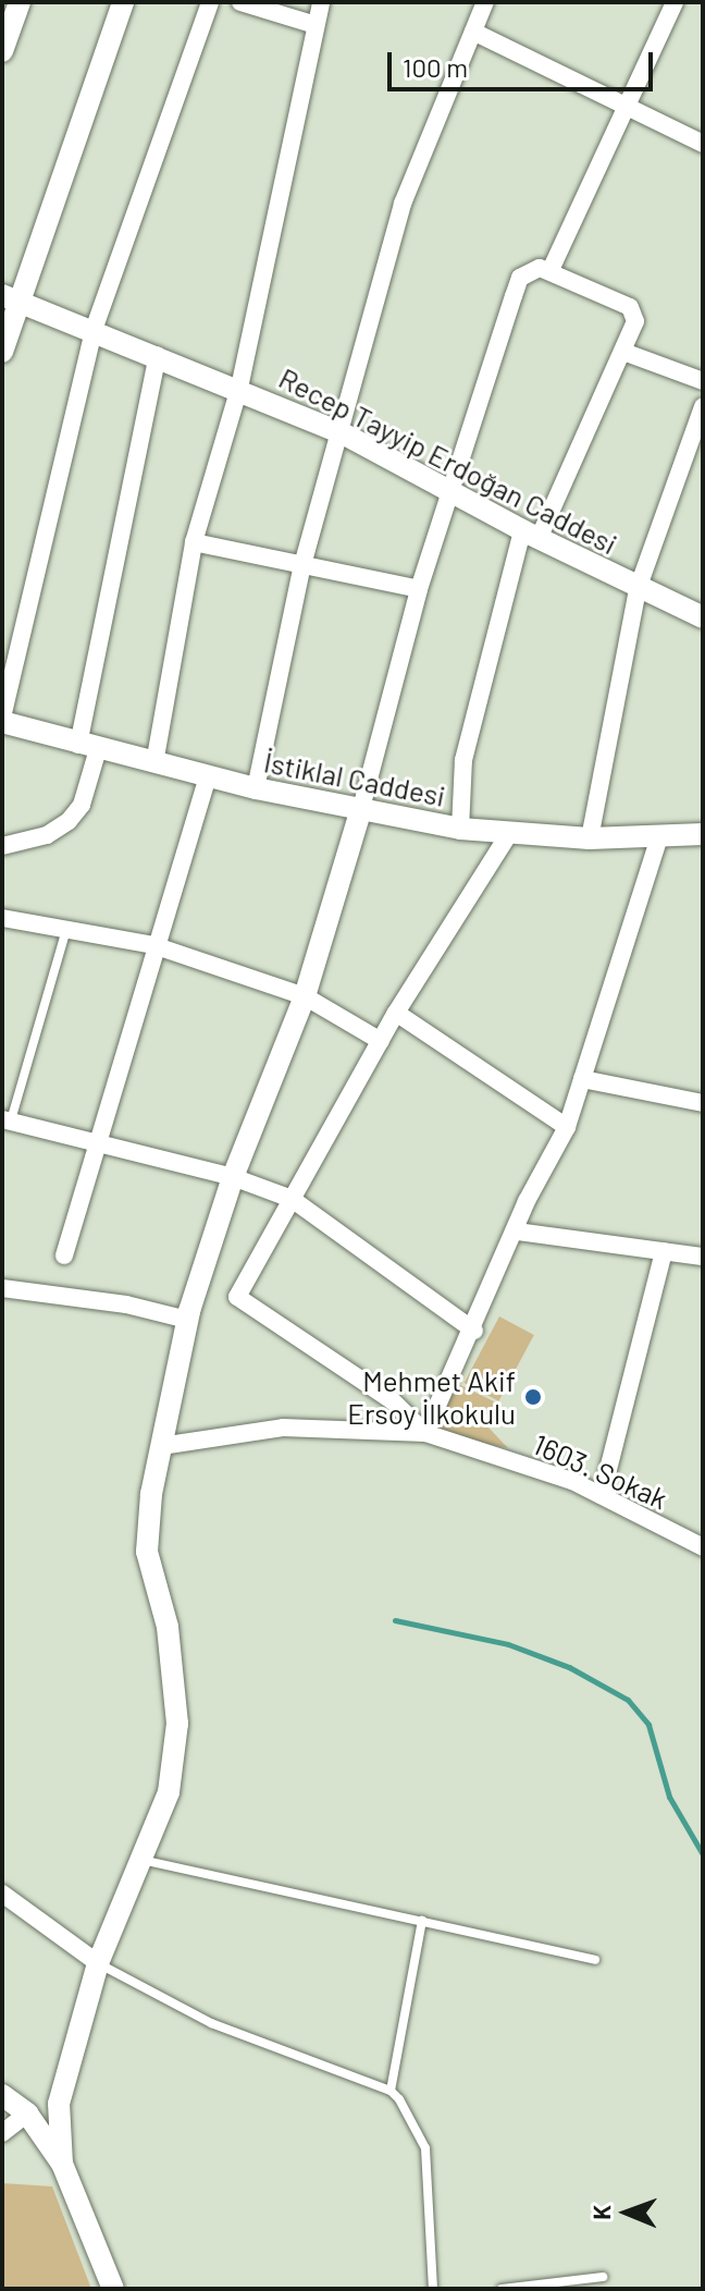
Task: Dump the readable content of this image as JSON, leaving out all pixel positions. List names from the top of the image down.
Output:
{
  "streets": {
    "street": ["Recep Tayyip Erdoğan Caddesi", "İstiklal Caddesi", "1603. Sokak"]
  },
  "places": ["Mehmet Akif Ersoy İlkokulu"],
  "scale_bar": "100 m",
  "north": "left"
}
